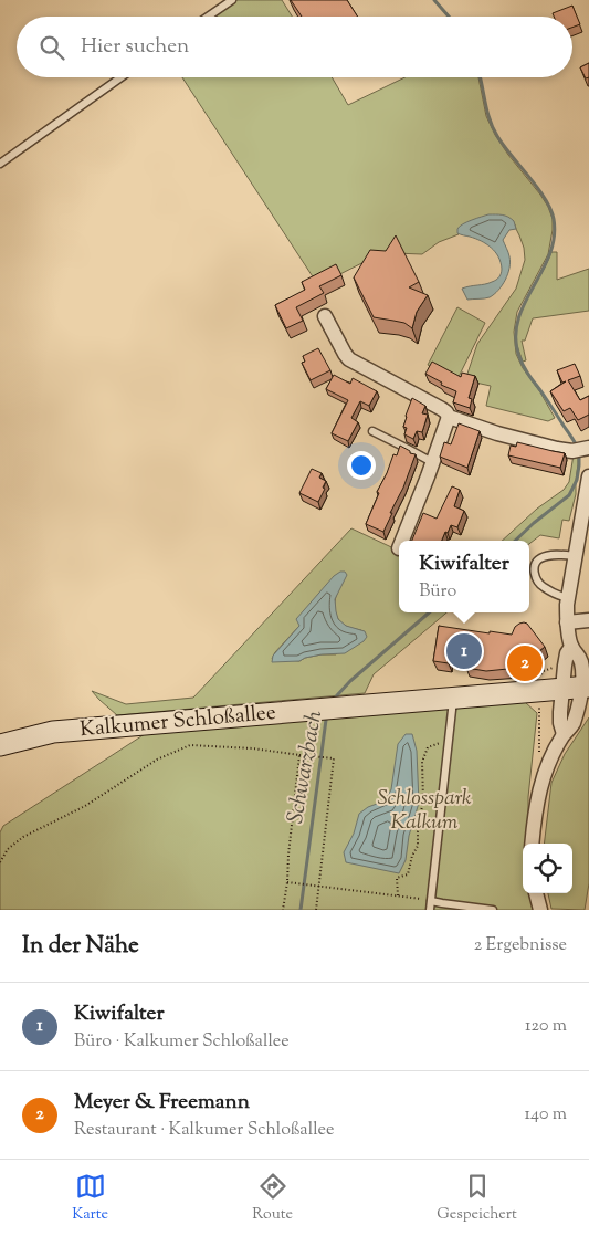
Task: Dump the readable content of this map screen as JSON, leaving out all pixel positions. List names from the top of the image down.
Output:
{
  "streets": {
    "main road": ["Kalkumer Schloßallee"]
  },
  "water": ["Schwarzbach"],
  "parks": ["Schlosspark Kalkum"],
  "page": {
    "search": "Hier suchen",
    "popup": ["Kiwifalter", "Büro"],
    "pins": ["1", "2"],
    "heading": ["In der Nähe", "2 Ergebnisse"],
    "list": [
      {
        "mark": "1",
        "name": "Kiwifalter",
        "note": "Büro · Kalkumer Schloßallee",
        "value": "120 m"
      },
      {
        "mark": "2",
        "name": "Meyer & Freemann",
        "note": "Restaurant · Kalkumer Schloßallee",
        "value": "140 m"
      }
    ],
    "nav": ["Karte", "Route", "Gespeichert"]
  }
}
